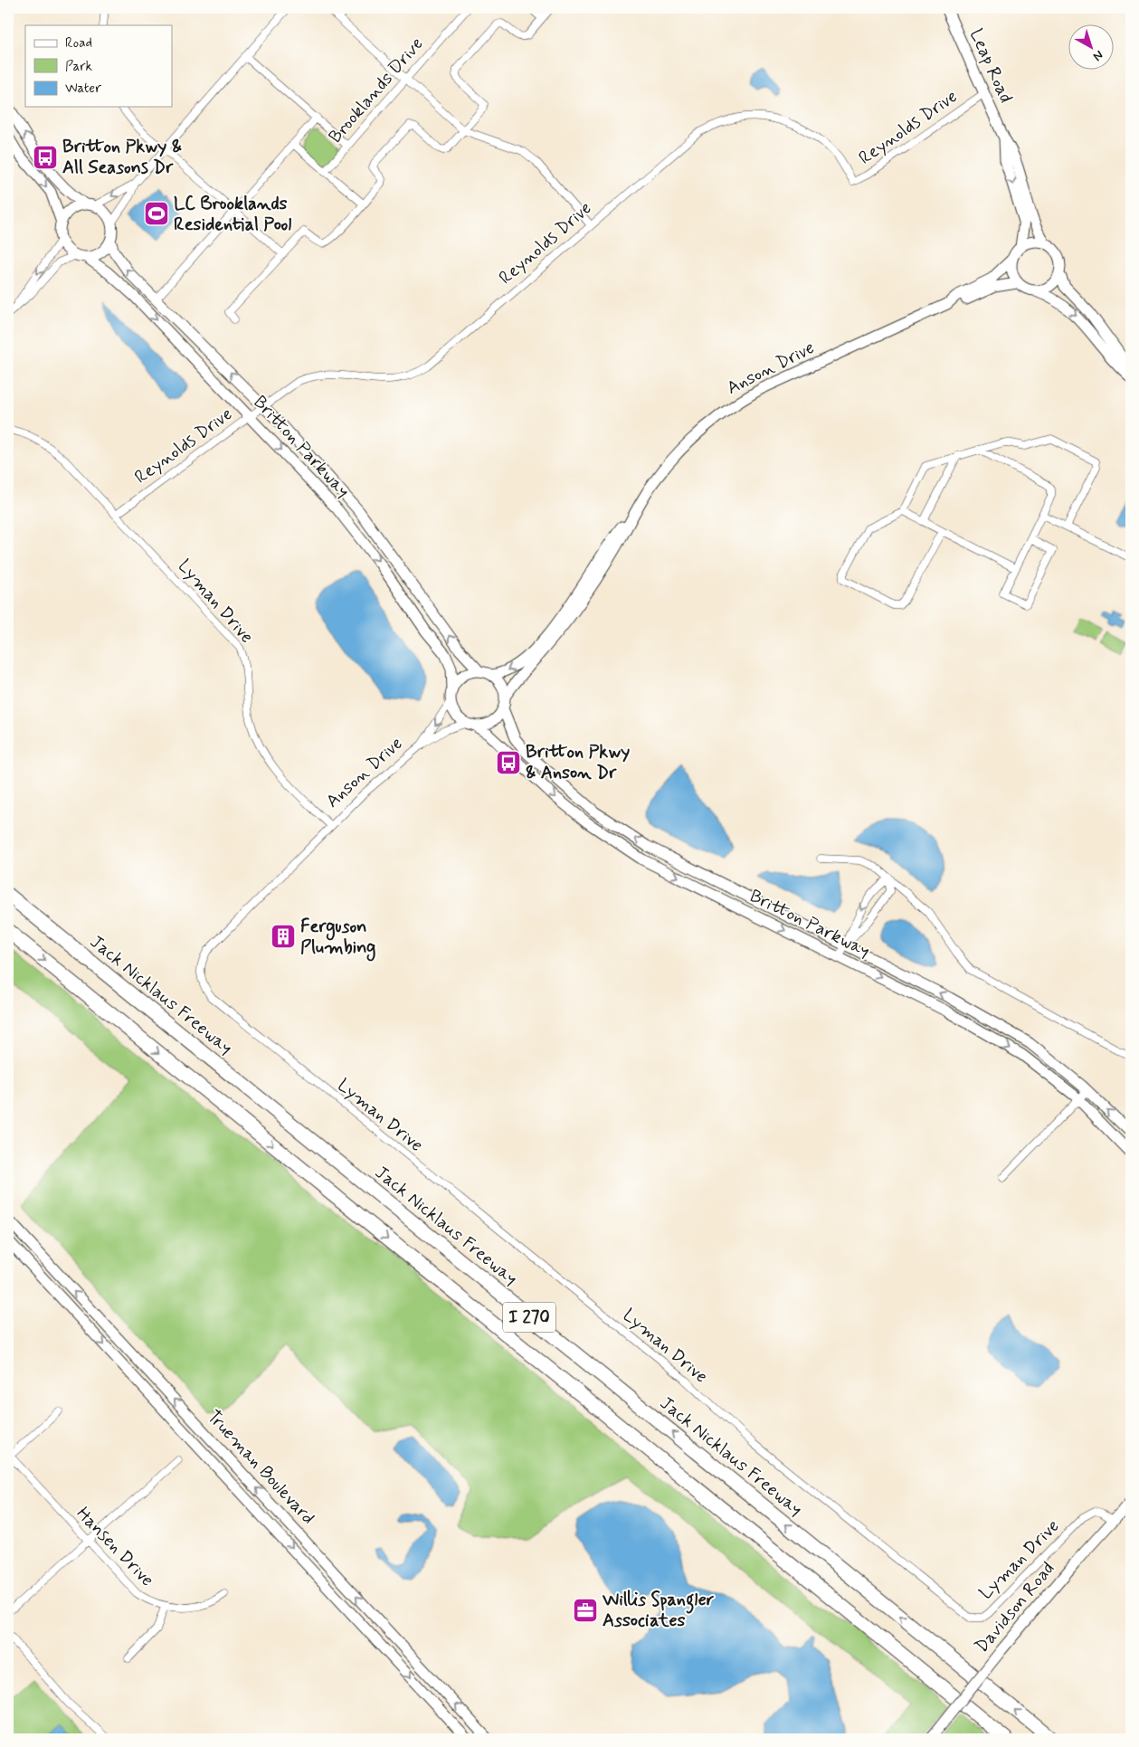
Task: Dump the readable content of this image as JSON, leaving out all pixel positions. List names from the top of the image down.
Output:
{
  "streets": {
    "highway": ["Jack Nicklaus Freeway", "I 270"],
    "main road": [
      "Leap Road",
      "Anson Drive",
      "Britton Parkway",
      "Trueman Boulevard",
      "Davidson Road"
    ],
    "street": [
      "Brooklands Drive",
      "Reynolds Drive",
      "Lyman Drive",
      "Hansen Drive"
    ]
  },
  "crossings": [
    ["Leap Road", "Reynolds Drive"],
    ["Leap Road", "Anson Drive"],
    ["Brooklands Drive", "Britton Parkway"],
    ["Reynolds Drive", "Britton Parkway"],
    ["Reynolds Drive", "Lyman Drive"],
    ["Anson Drive", "Britton Parkway"],
    ["Anson Drive", "Lyman Drive"],
    ["Lyman Drive", "Davidson Road"]
  ],
  "places": {
    "bus stop": ["Britton Pkwy & All Seasons Dr", "Britton Pkwy & Anson Dr"],
    "sports": ["LC Brooklands Residential Pool"],
    "building": ["Ferguson Plumbing"],
    "office": ["Willis Spangler Associates"]
  },
  "legend": ["Road", "Park", "Water"],
  "north": "bottom right"
}
